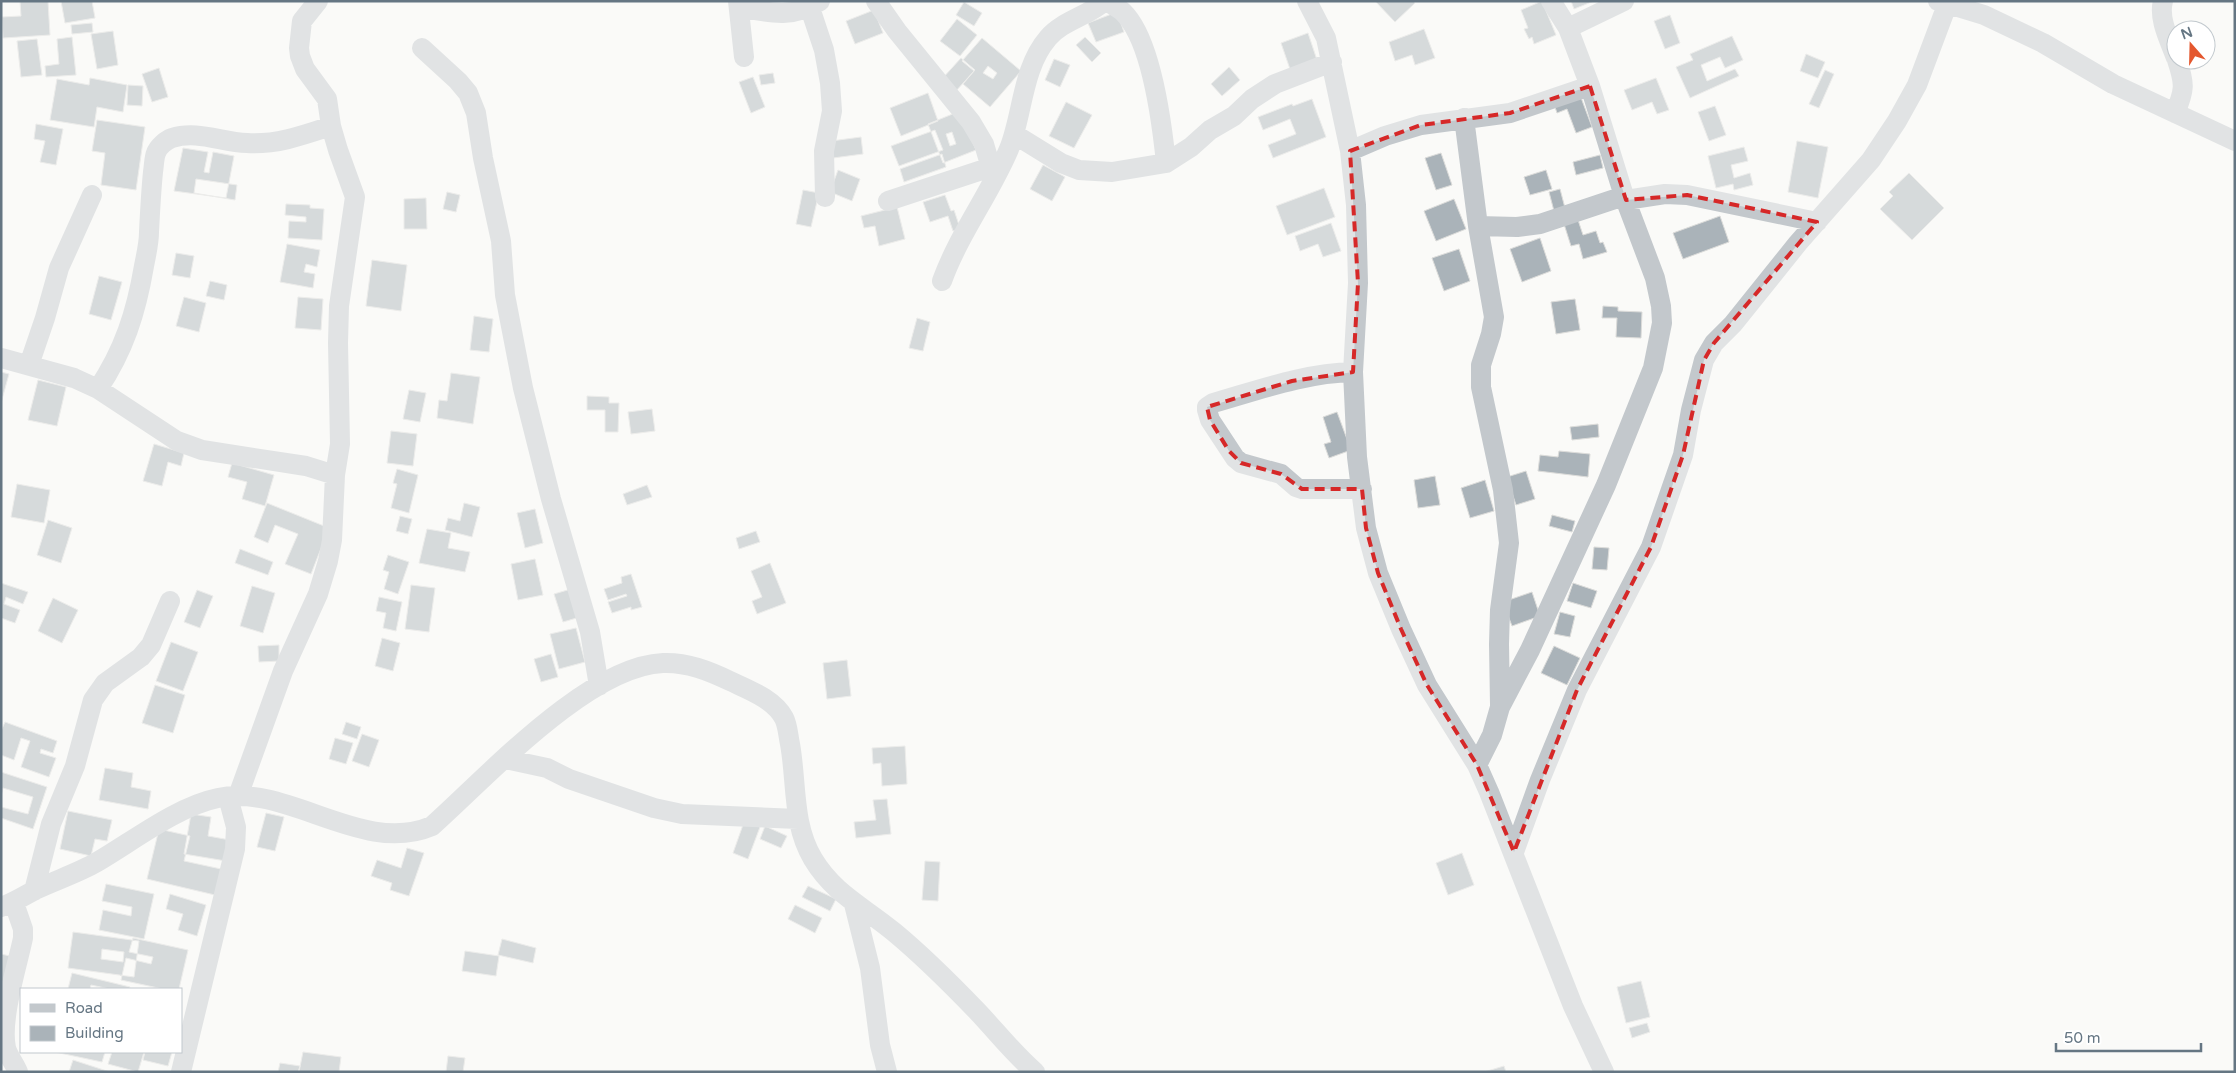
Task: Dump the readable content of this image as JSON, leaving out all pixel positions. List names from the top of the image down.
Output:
{
  "legend": ["Road", "Building"],
  "scale_bar": "50 m",
  "north": "top"
}
